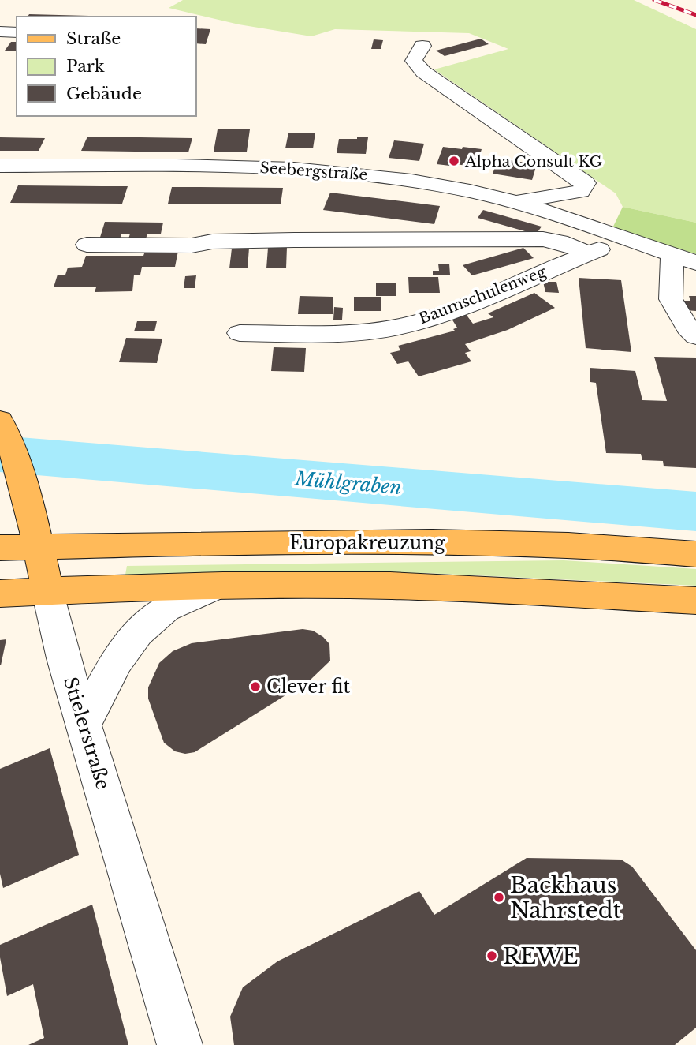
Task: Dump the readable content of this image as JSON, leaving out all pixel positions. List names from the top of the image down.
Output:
{
  "streets": {
    "main road": ["Europakreuzung", "Stielerstraße"],
    "street": ["Seebergstraße", "Baumschulenweg"]
  },
  "crossings": [
    ["Seebergstraße", "Baumschulenweg"],
    ["Europakreuzung", "Stielerstraße"]
  ],
  "water": ["Mühlgraben"],
  "places": [
    "Alpha Consult KG",
    "Clever fit",
    "Backhaus Nahrstedt",
    "REWE"
  ],
  "legend": ["Straße", "Park", "Gebäude"]
}
